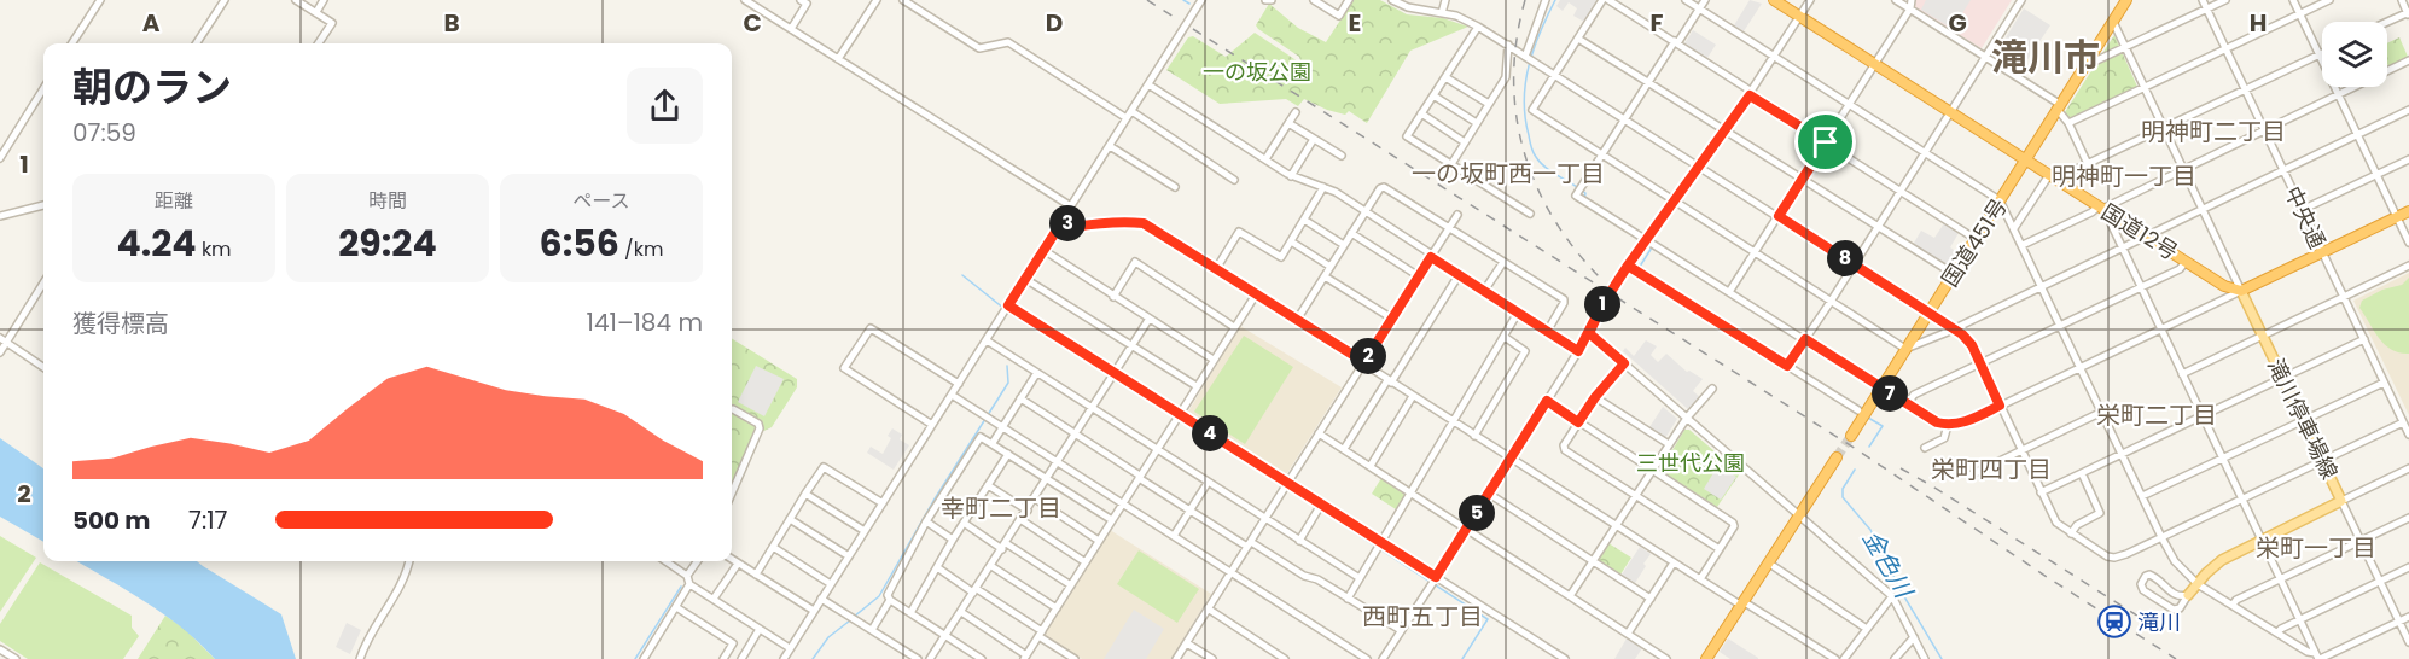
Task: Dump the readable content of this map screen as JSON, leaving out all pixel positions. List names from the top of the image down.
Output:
{
  "streets": {
    "highway": ["国道12号", "国道451号"],
    "main road": ["滝川停車場線"],
    "street": ["中央通"]
  },
  "crossings": [
    ["国道12号", "国道451号"],
    ["国道12号", "滝川停車場線"]
  ],
  "districts": [
    "滝川市",
    "明神町二丁目",
    "一の坂町西一丁目",
    "明神町一丁目",
    "栄町二丁目",
    "栄町四丁目",
    "幸町二丁目",
    "栄町一丁目",
    "西町五丁目"
  ],
  "water": ["金色川"],
  "parks": ["一の坂公園", "三世代公園"],
  "places": {
    "station": ["滝川"]
  },
  "page": {
    "heading": ["朝のラン", "07:59"],
    "stats": [
      ["距離", "4.24 km"],
      ["時間", "29:24"],
      ["ペース", "6:56 /km"]
    ],
    "pins": [
      "3",
      "8",
      "1",
      "2",
      "7",
      "4",
      "5"
    ],
    "chart": ["獲得標高", "141–184 m"],
    "list": [
      {
        "name": "500 m",
        "note": "7:17"
      }
    ]
  },
  "grid": {
    "columns": [
      "A",
      "B",
      "C",
      "D",
      "E",
      "F",
      "G",
      "H"
    ],
    "rows": ["1", "2"]
  }
}
